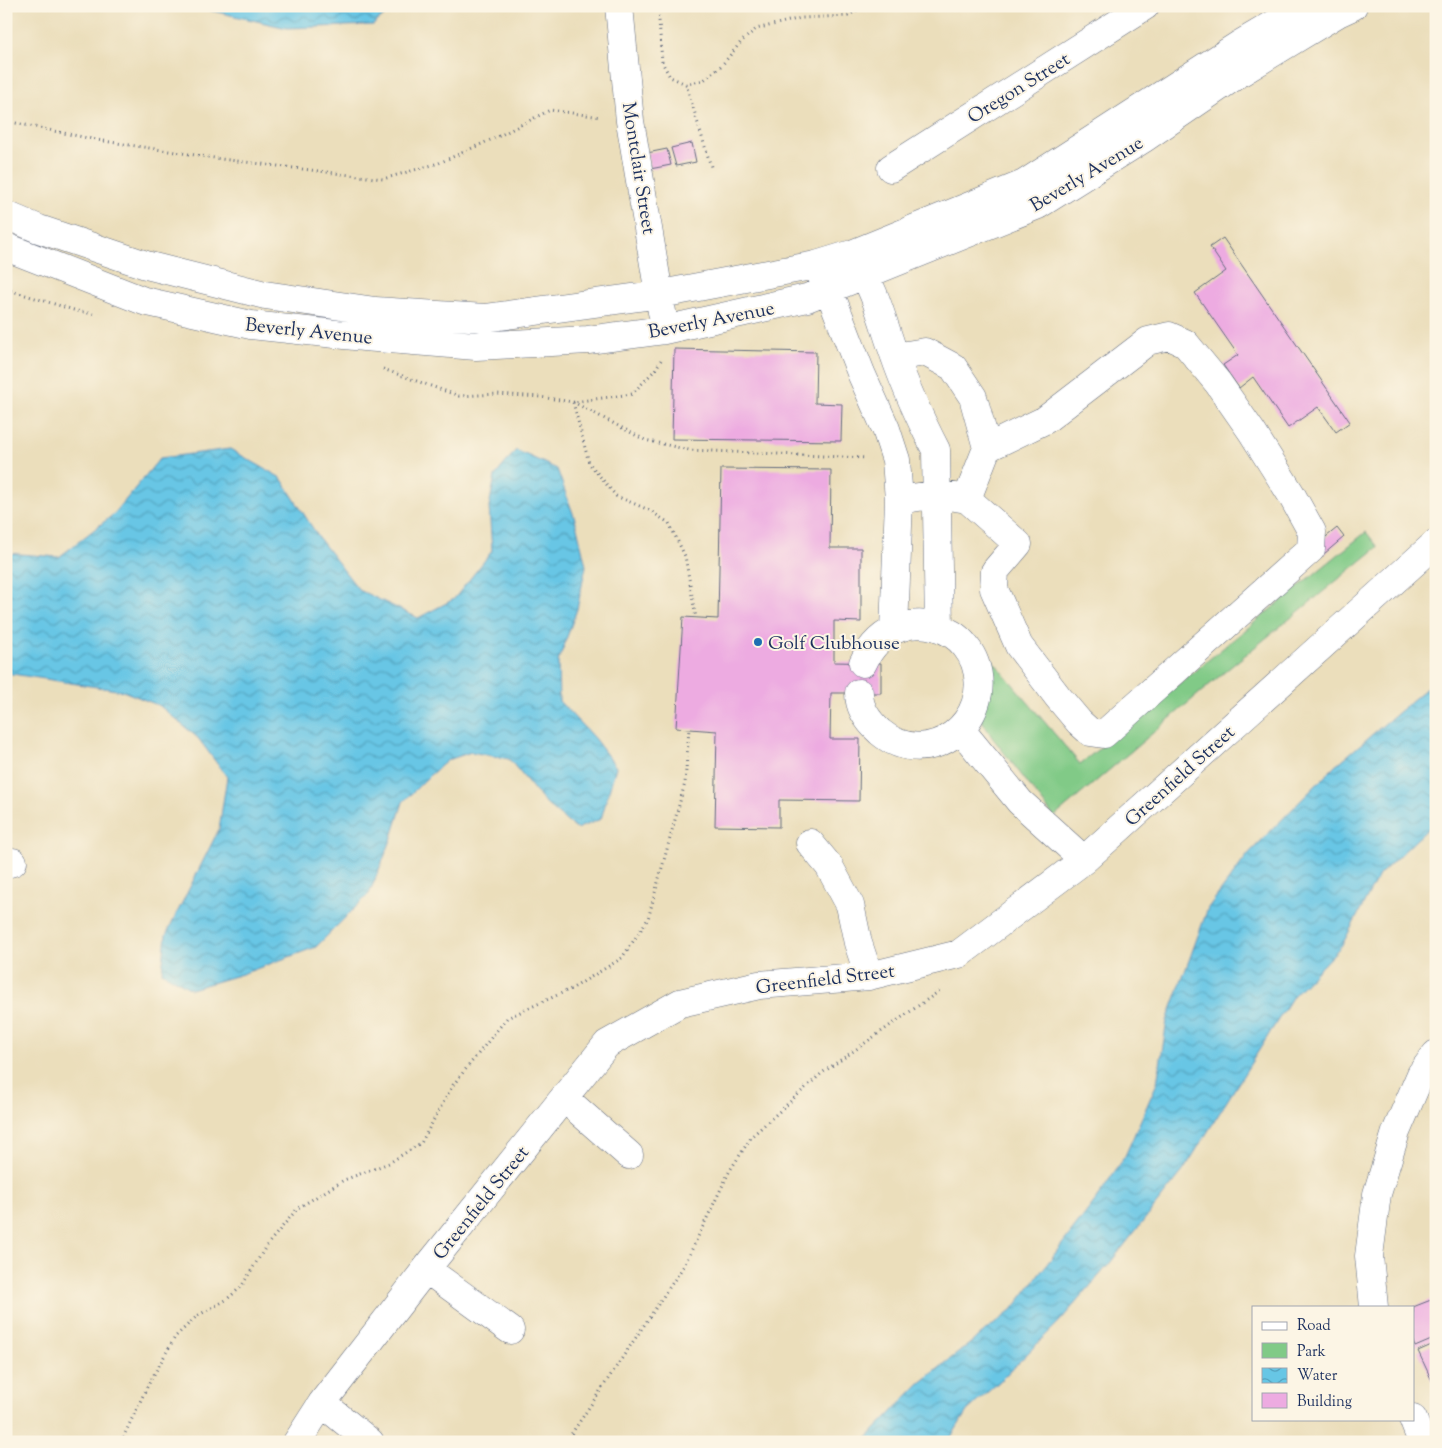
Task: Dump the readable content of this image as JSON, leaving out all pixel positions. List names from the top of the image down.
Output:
{
  "streets": {
    "street": [
      "Oregon Street",
      "Montclair Street",
      "Beverly Avenue",
      "Greenfield Street"
    ]
  },
  "crossings": [
    ["Montclair Street", "Beverly Avenue"]
  ],
  "places": ["Golf Clubhouse"],
  "legend": [
    "Road",
    "Park",
    "Water",
    "Building"
  ]
}
